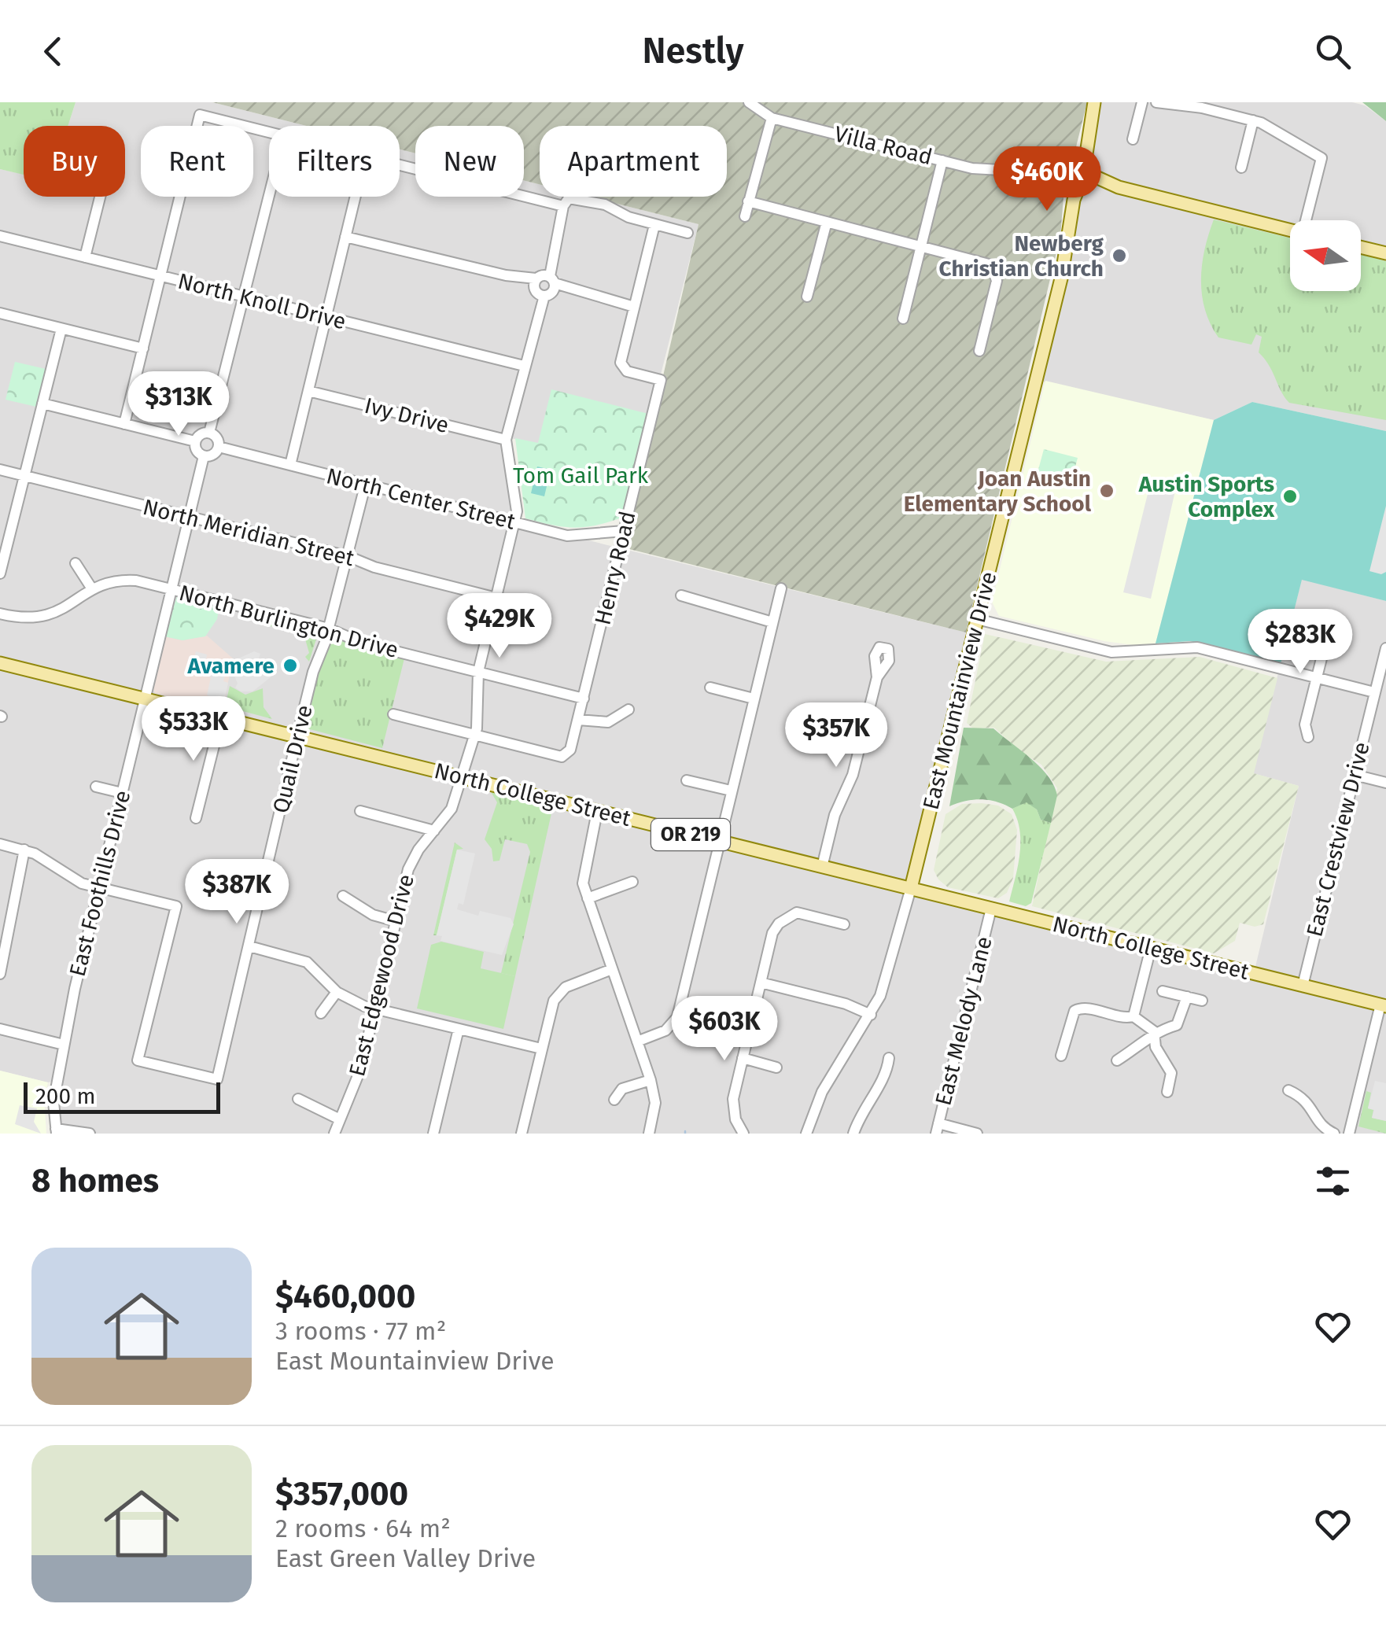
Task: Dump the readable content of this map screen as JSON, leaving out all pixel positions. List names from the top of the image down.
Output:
{
  "streets": {
    "main road": ["East Mountainview Drive", "North College Street", "OR 219"],
    "street": [
      "Villa Road",
      "North Knoll Drive",
      "Ivy Drive",
      "North Center Street",
      "North Meridian Street",
      "Henry Road",
      "North Burlington Drive",
      "Quail Drive",
      "East Crestview Drive",
      "East Foothills Drive",
      "East Edgewood Drive",
      "East Melody Lane"
    ]
  },
  "crossings": [
    ["Villa Road", "East Mountainview Drive"],
    ["North Knoll Drive", "East Edgewood Drive"],
    ["Ivy Drive", "East Edgewood Drive"],
    ["North Center Street", "Henry Road"],
    ["North Center Street", "Quail Drive"],
    ["North Center Street", "East Foothills Drive"],
    ["North Center Street", "East Edgewood Drive"],
    ["North Meridian Street", "Quail Drive"],
    ["North Meridian Street", "East Foothills Drive"],
    ["North Meridian Street", "East Edgewood Drive"],
    ["Henry Road", "North Burlington Drive"],
    ["Henry Road", "East Edgewood Drive"],
    ["North Burlington Drive", "Quail Drive"],
    ["North Burlington Drive", "East Foothills Drive"],
    ["North Burlington Drive", "East Edgewood Drive"],
    ["East Mountainview Drive", "North College Street"],
    ["Quail Drive", "North College Street"],
    ["Quail Drive", "East Foothills Drive"],
    ["North College Street", "East Crestview Drive"],
    ["North College Street", "East Foothills Drive"],
    ["North College Street", "East Edgewood Drive"],
    ["North College Street", "East Melody Lane"]
  ],
  "parks": ["Tom Gail Park"],
  "places": [
    "Newberg Christian Church",
    "Joan Austin Elementary School",
    "Austin Sports Complex",
    "Avamere"
  ],
  "scale_bar": "200 m",
  "north": "left",
  "page": {
    "header": "Nestly",
    "chip": [
      "Buy",
      "Rent",
      "Filters",
      "New",
      "Apartment"
    ],
    "price": [
      "$460K",
      "$313K",
      "$429K",
      "$283K",
      "$533K",
      "$357K",
      "$387K",
      "$603K"
    ],
    "scale": "200 m",
    "heading": "8 homes",
    "list": [
      {
        "name": "$460,000",
        "note": "3 rooms · 77 m² · East Mountainview Drive"
      },
      {
        "name": "$357,000",
        "note": "2 rooms · 64 m² · East Green Valley Drive"
      }
    ]
  }
}
